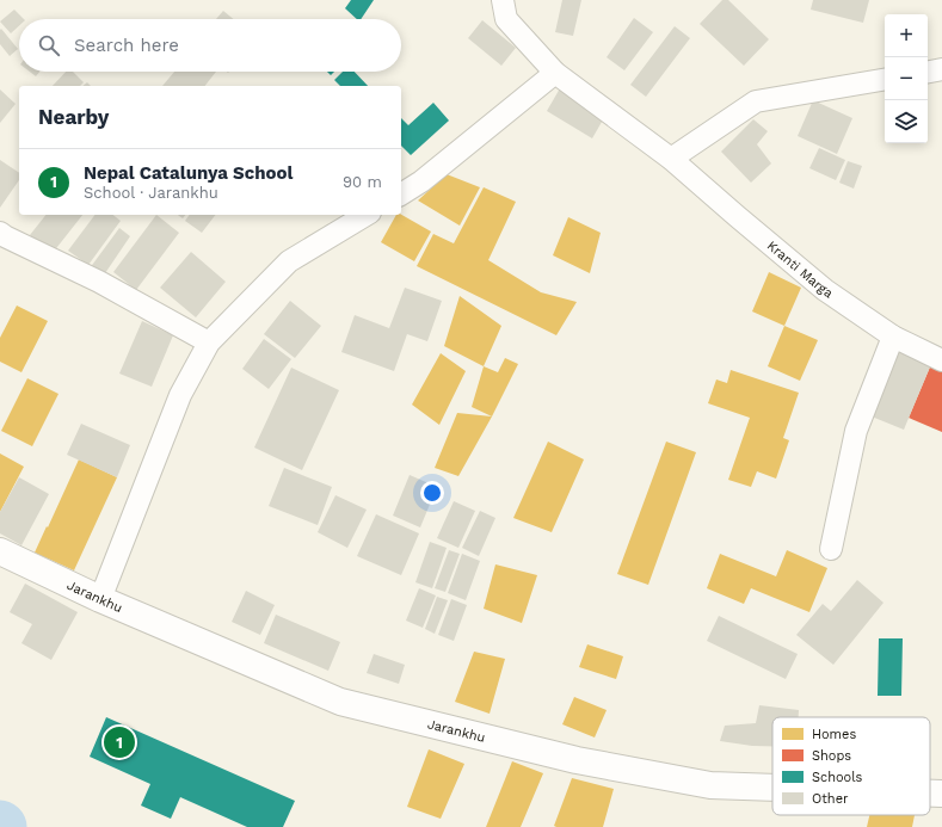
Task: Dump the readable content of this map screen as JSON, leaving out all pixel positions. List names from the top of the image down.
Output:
{
  "streets": {
    "street": ["Kranti Marga", "Jarankhu"]
  },
  "legend": [
    "Homes",
    "Shops",
    "Schools",
    "Other"
  ],
  "page": {
    "map_buttons": ["+", "−"],
    "search": "Search here",
    "heading": "Nearby",
    "list": [
      {
        "mark": "1",
        "name": "Nepal Catalunya School",
        "note": "School · Jarankhu",
        "value": "90 m"
      }
    ],
    "pins": "1"
  }
}
